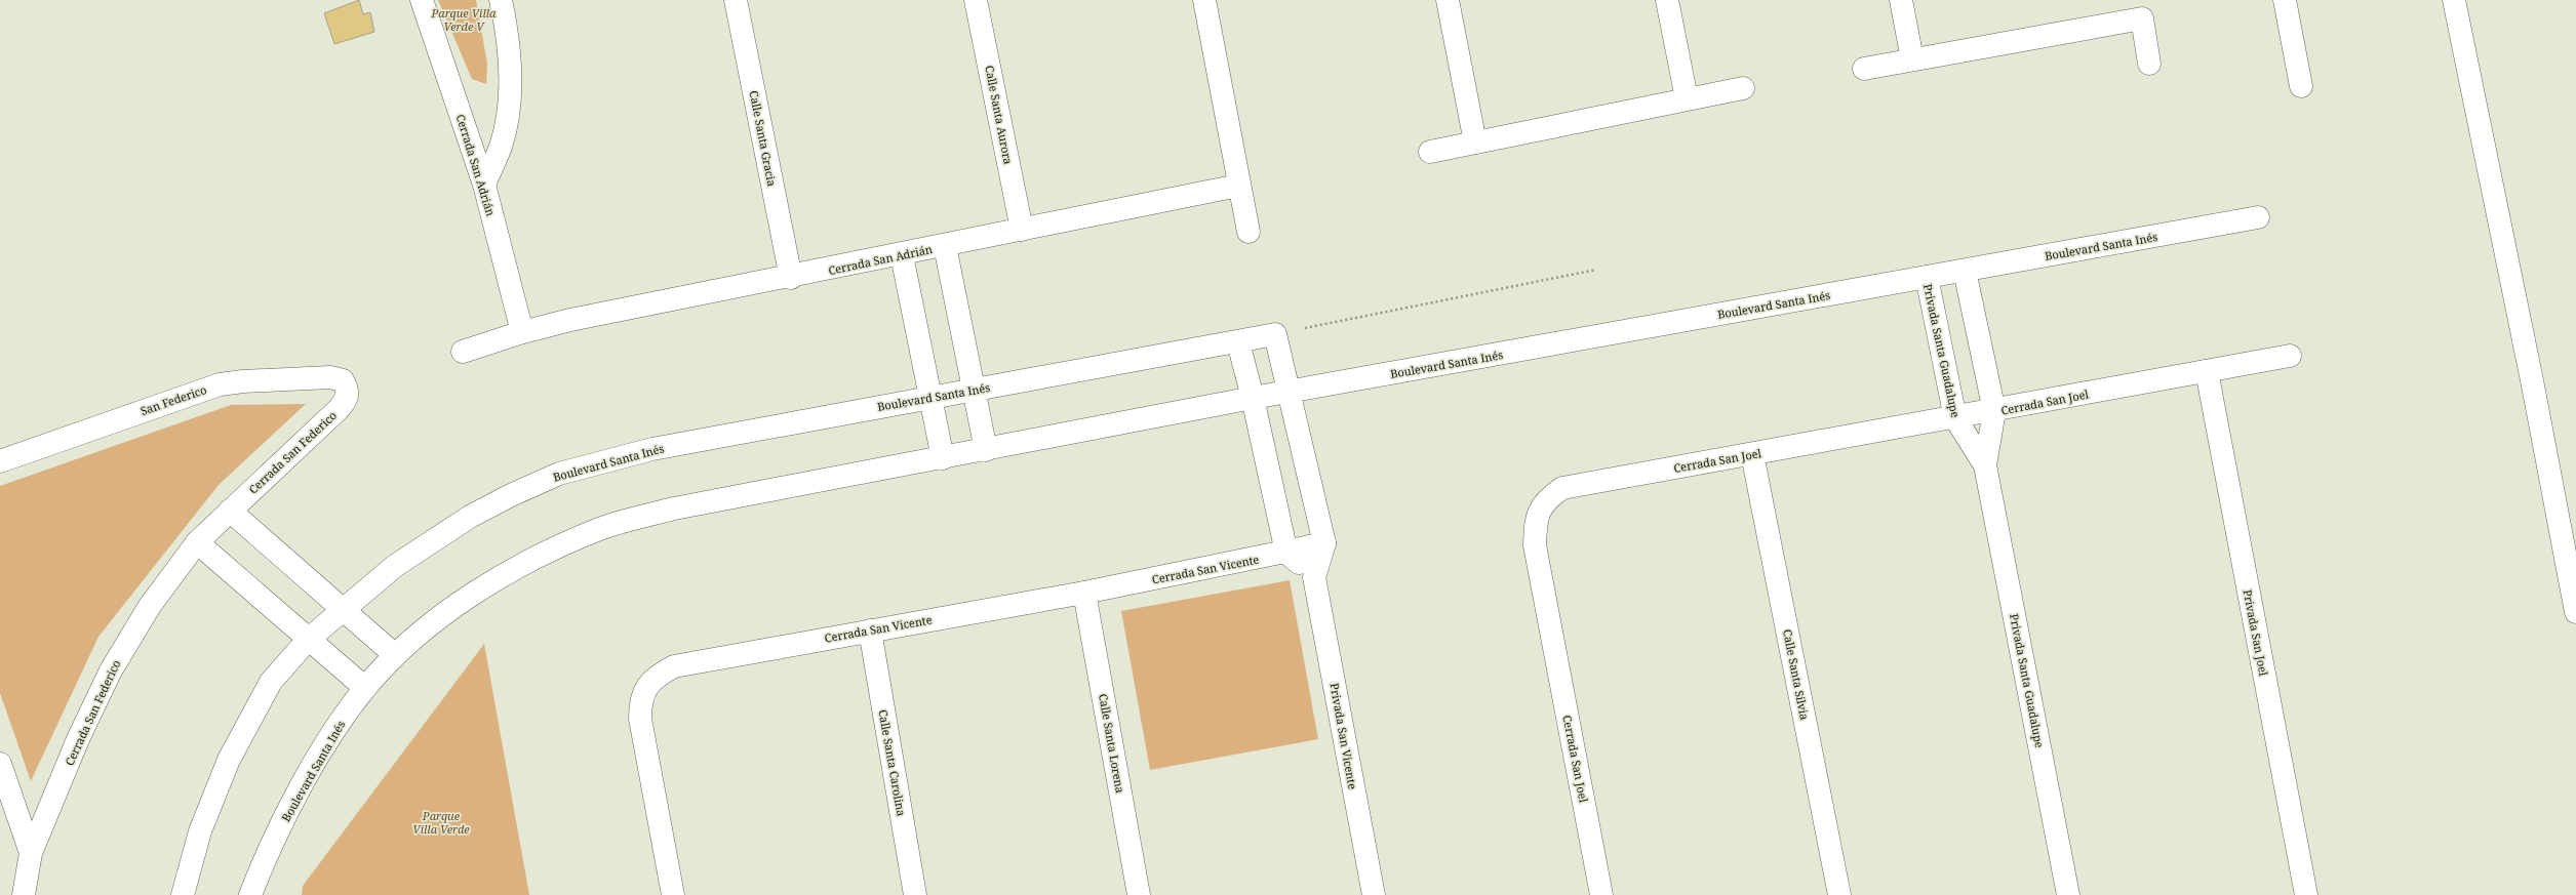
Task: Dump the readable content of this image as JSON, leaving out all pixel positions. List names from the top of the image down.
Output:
{
  "streets": {
    "street": [
      "Calle Santa Aurora",
      "Calle Santa Gracia",
      "Cerrada San Adrián",
      "Boulevard Santa Inés",
      "Privada Santa Guadalupe",
      "San Federico",
      "Cerrada San Joel",
      "Cerrada San Federico",
      "Cerrada San Vicente",
      "Privada San Joel",
      "Calle Santa Silvia",
      "Privada San Vicente",
      "Calle Santa Lorena",
      "Calle Santa Carolina"
    ]
  },
  "crossings": [
    ["Calle Santa Aurora", "Cerrada San Adrián"],
    ["Calle Santa Gracia", "Cerrada San Adrián"],
    ["Boulevard Santa Inés", "Privada Santa Guadalupe"],
    ["Boulevard Santa Inés", "Privada San Vicente"],
    ["Privada Santa Guadalupe", "Cerrada San Joel"],
    ["San Federico", "Cerrada San Federico"],
    ["Cerrada San Joel", "Privada San Joel"],
    ["Cerrada San Joel", "Calle Santa Silvia"],
    ["Cerrada San Vicente", "Privada San Vicente"],
    ["Cerrada San Vicente", "Calle Santa Lorena"],
    ["Cerrada San Vicente", "Calle Santa Carolina"]
  ],
  "parks": ["Parque Villa Verde V", "Parque Villa Verde"]
}
